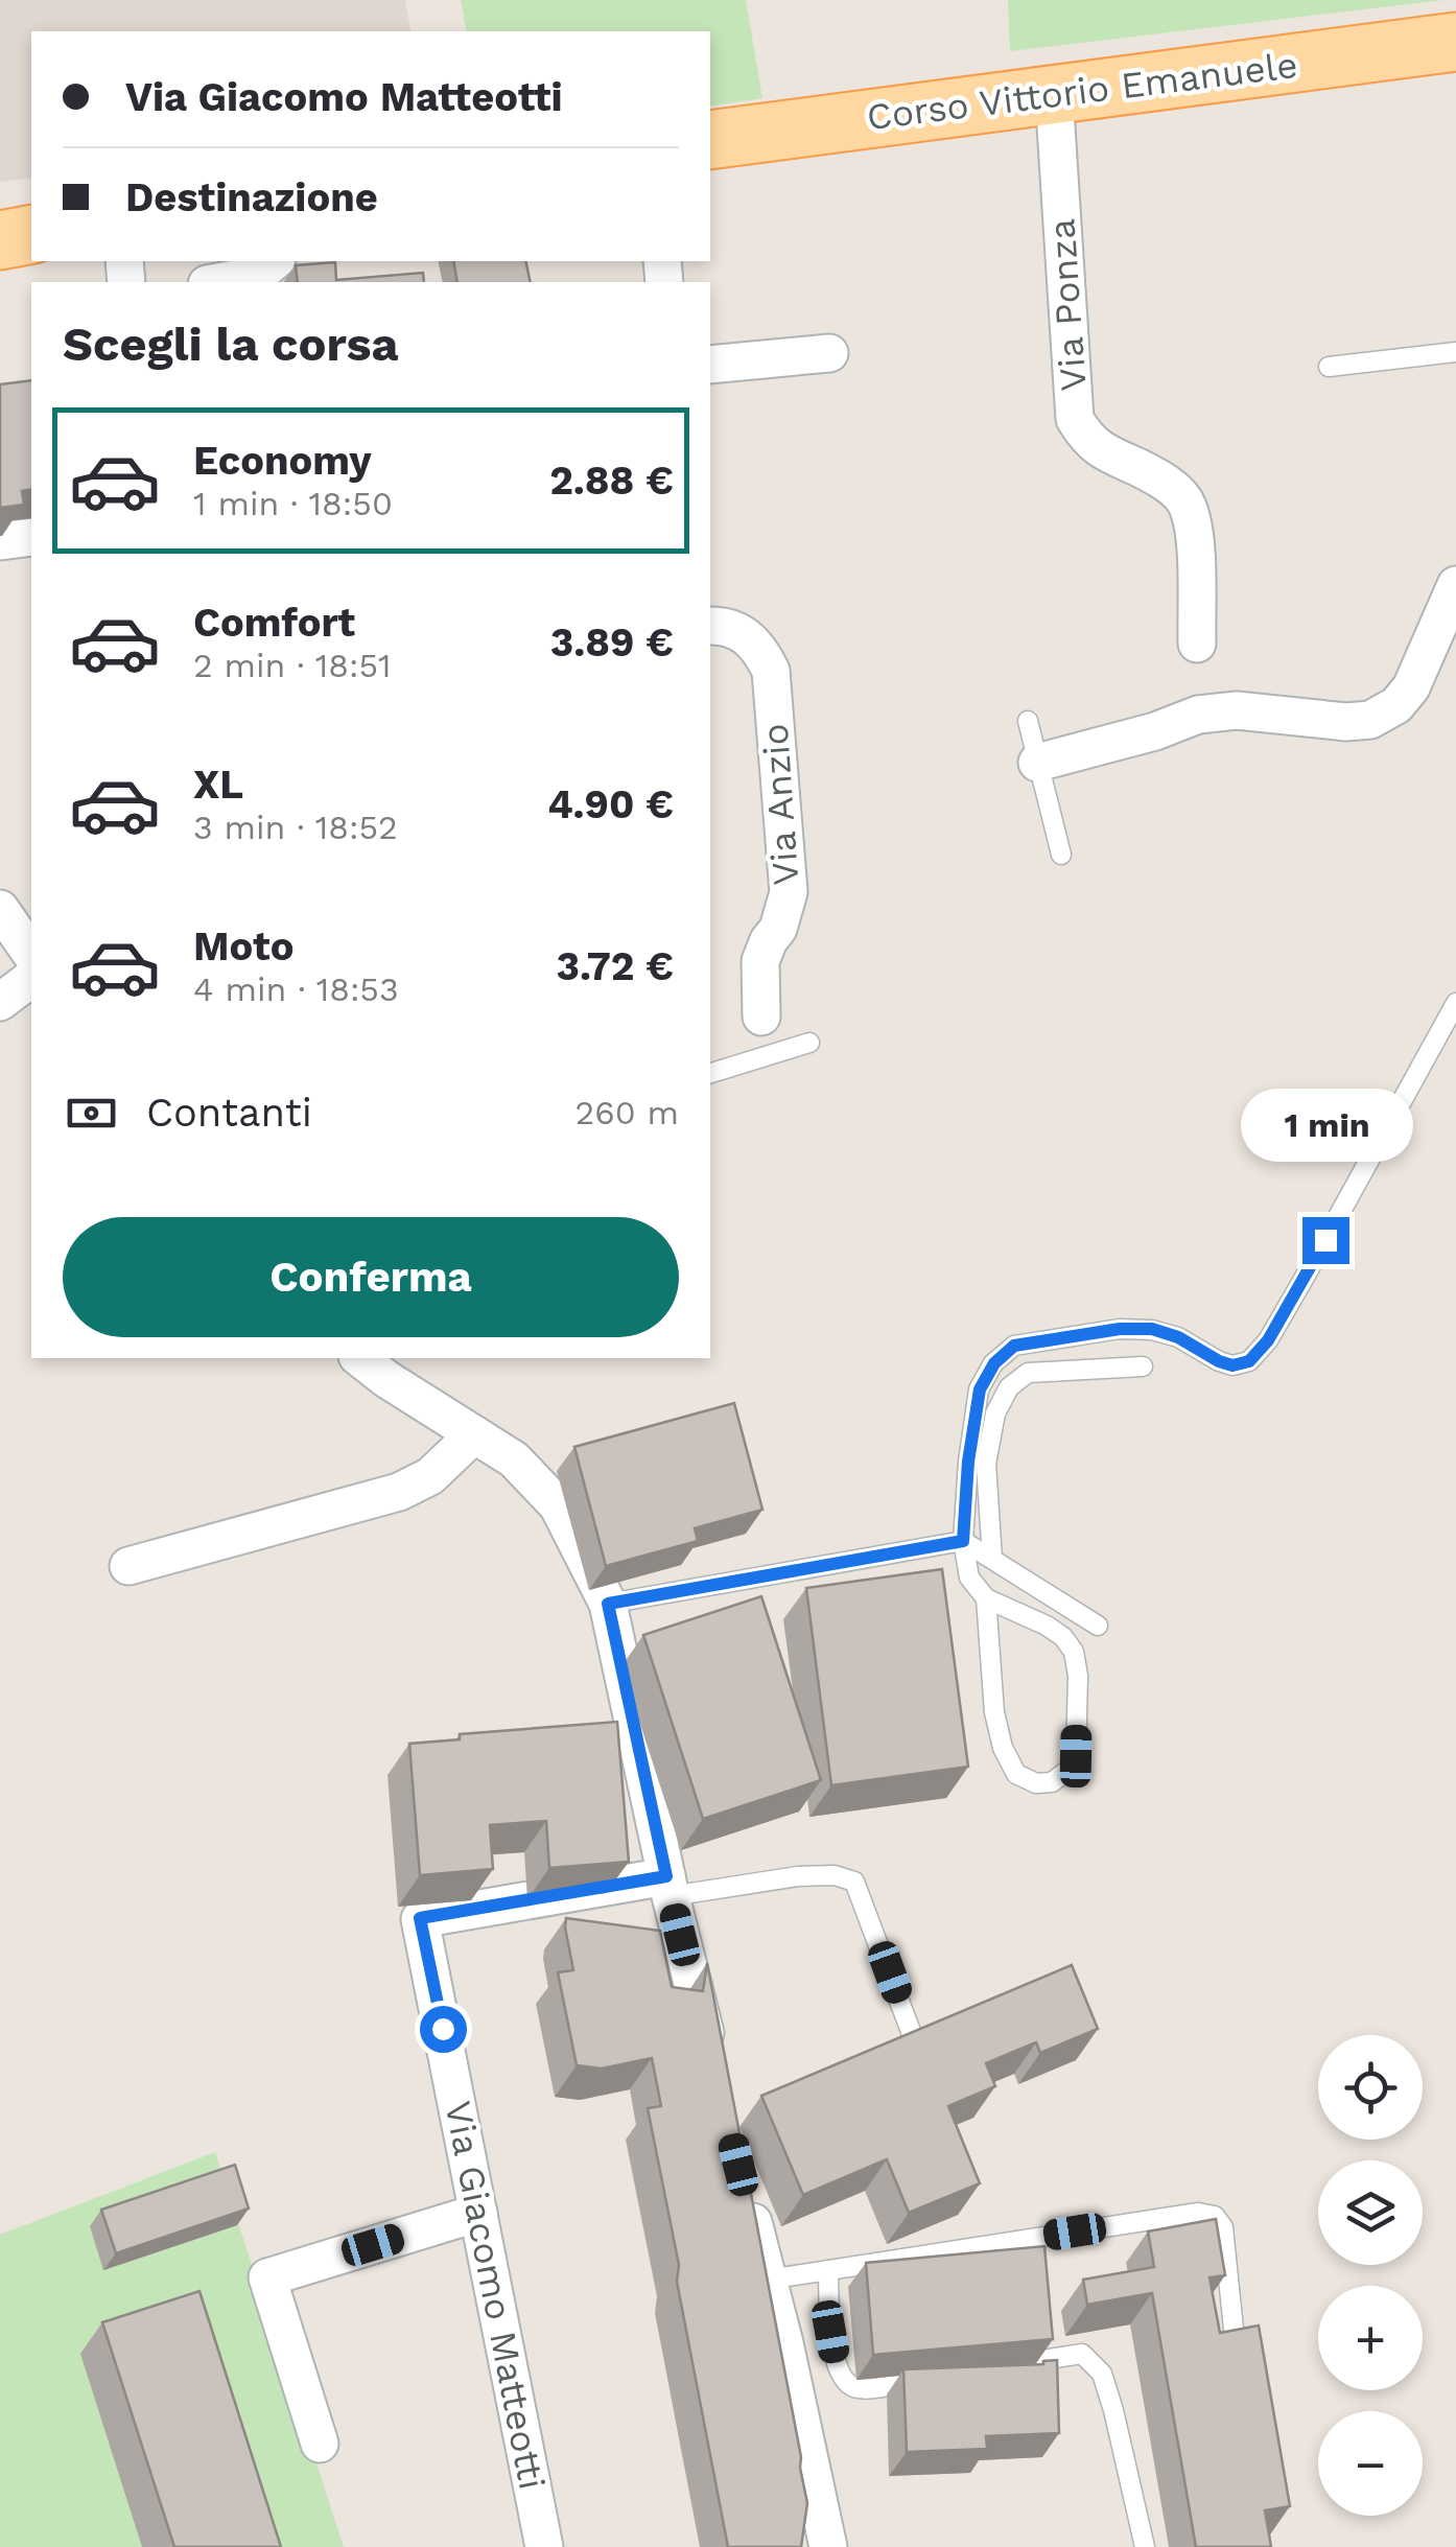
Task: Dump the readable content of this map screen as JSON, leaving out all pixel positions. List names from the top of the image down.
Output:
{
  "streets": {
    "main road": ["Corso Vittorio Emanuele"],
    "street": ["Via Ponza", "Via Anzio", "Via Giacomo Matteotti"]
  },
  "crossings": [
    ["Corso Vittorio Emanuele", "Via Ponza"]
  ],
  "page": {
    "banner": ["Via Giacomo Matteotti", "Destinazione"],
    "heading": "Scegli la corsa",
    "list": [
      {
        "name": "Economy",
        "note": "1 min · 18:50",
        "value": "2.88 €"
      },
      {
        "name": "Comfort",
        "note": "2 min · 18:51",
        "value": "3.89 €"
      },
      {
        "name": "XL",
        "note": "3 min · 18:52",
        "value": "4.90 €"
      },
      {
        "name": "Moto",
        "note": "4 min · 18:53",
        "value": "3.72 €"
      }
    ],
    "pay": ["Contanti", "260 m"],
    "bubble": "1 min",
    "buttons": "Conferma",
    "map_buttons": ["+", "−"]
  }
}
